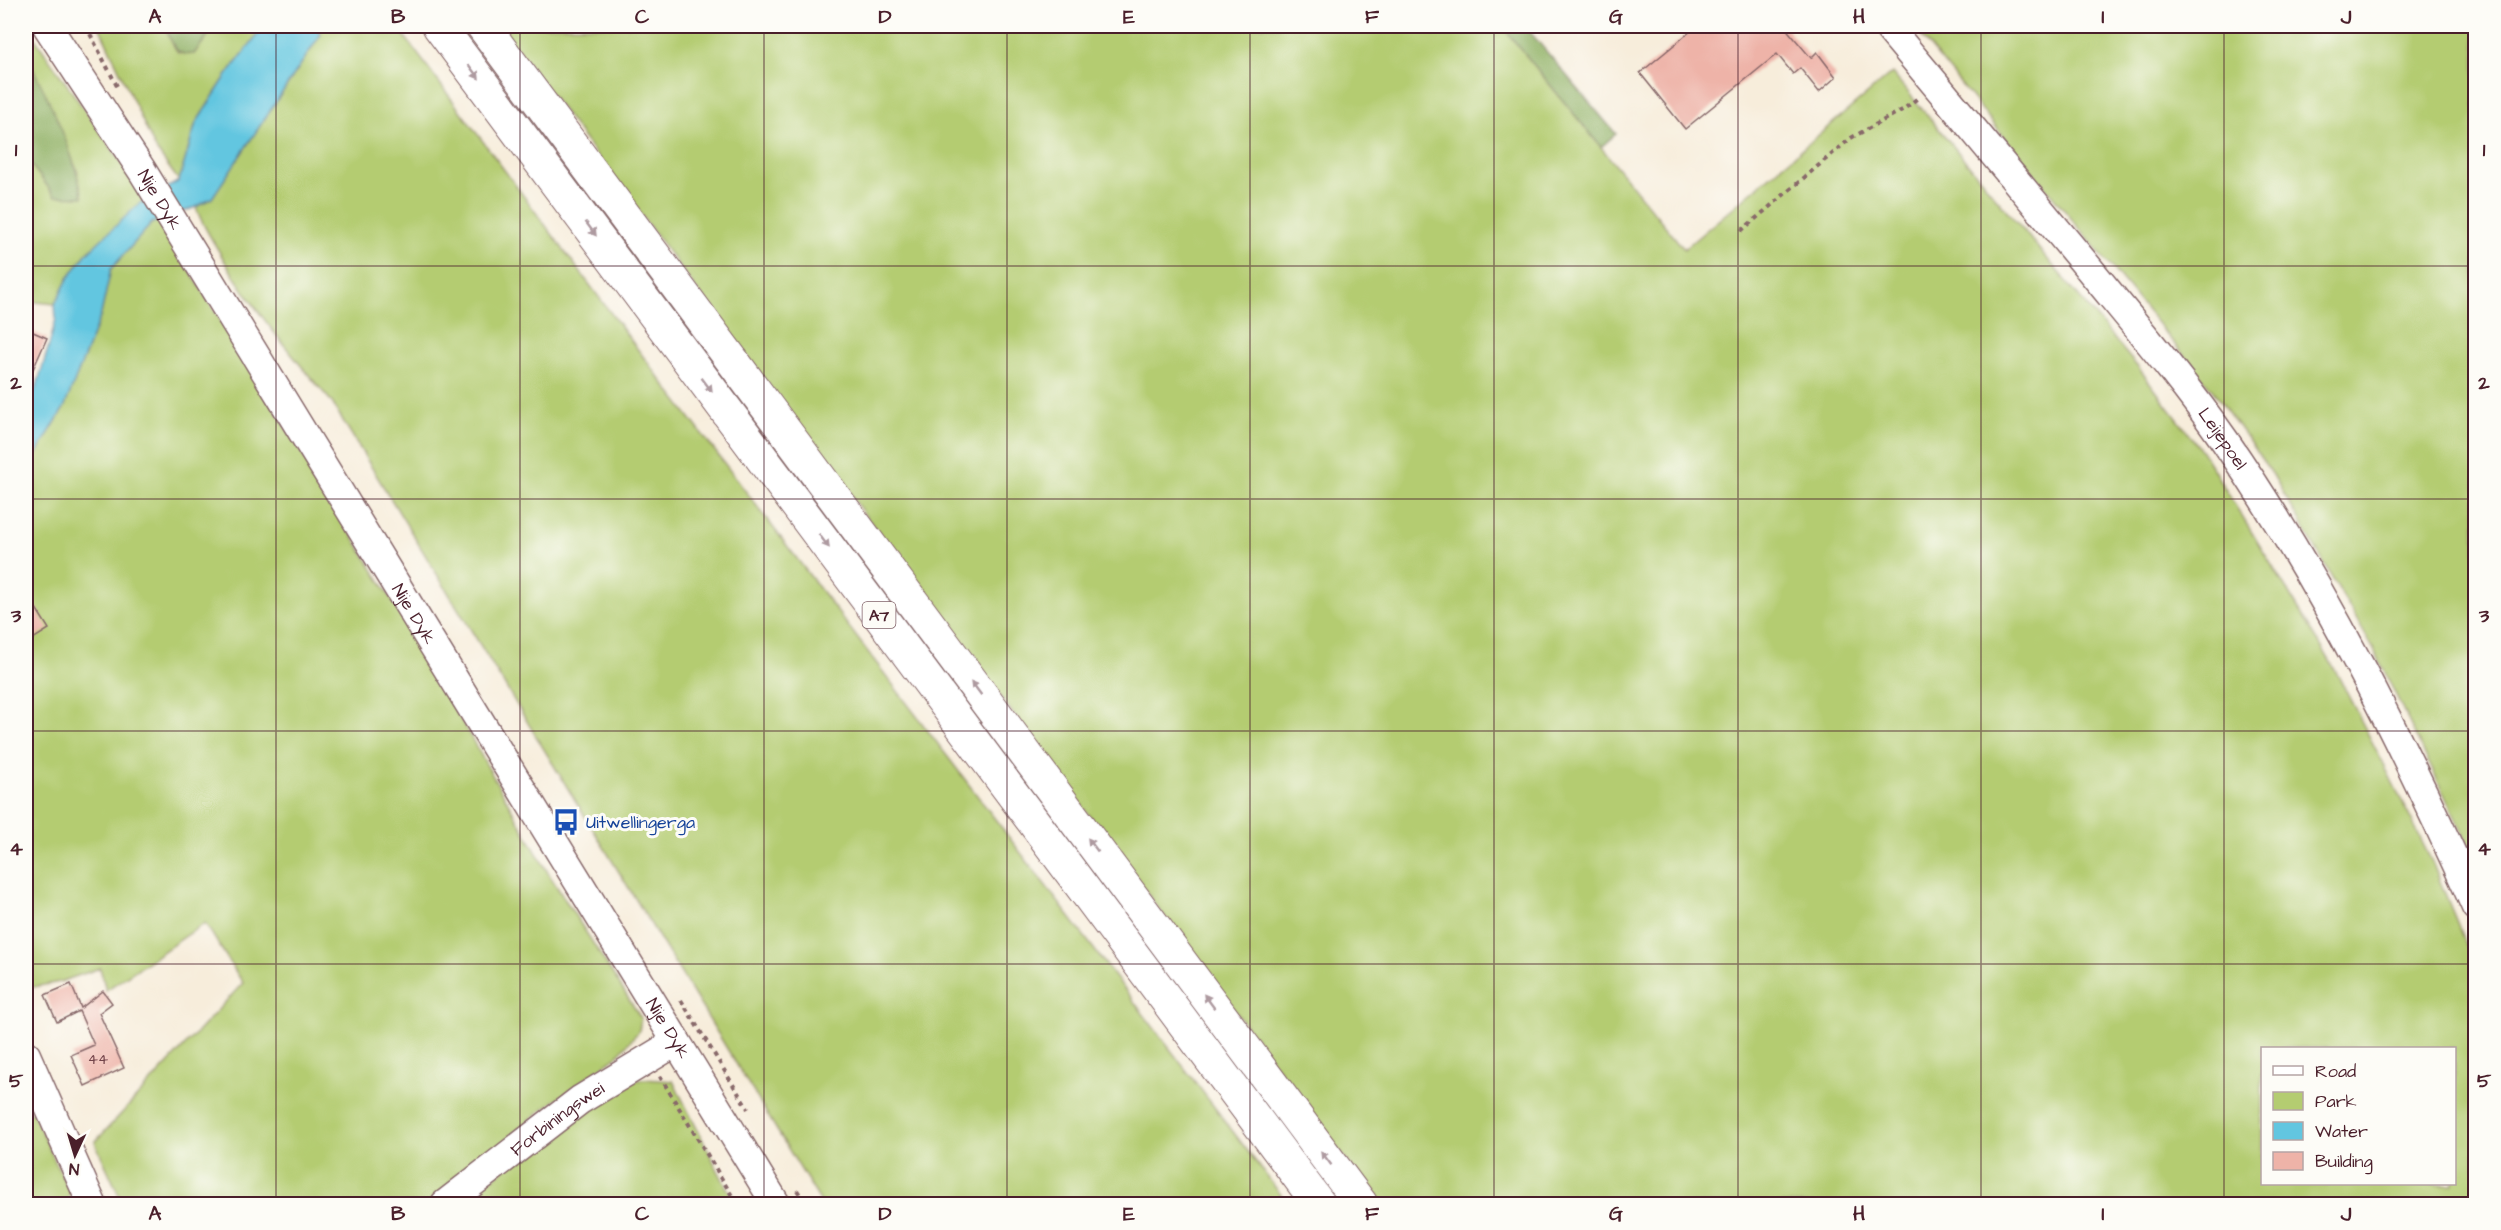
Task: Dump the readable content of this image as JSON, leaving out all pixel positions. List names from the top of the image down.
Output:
{
  "streets": {
    "highway": ["A7"],
    "street": ["Nije Dyk", "Leijepoel", "Forbiningswei"]
  },
  "crossings": [
    ["Nije Dyk", "Forbiningswei"]
  ],
  "places": {
    "bus stop": ["Uitwellingerga"]
  },
  "house_numbers": ["44"],
  "legend": [
    "Road",
    "Park",
    "Water",
    "Building"
  ],
  "north": "bottom",
  "grid": {
    "columns": [
      "A",
      "B",
      "C",
      "D",
      "E",
      "F",
      "G",
      "H",
      "I",
      "J"
    ],
    "rows": [
      "1",
      "2",
      "3",
      "4",
      "5"
    ]
  }
}
